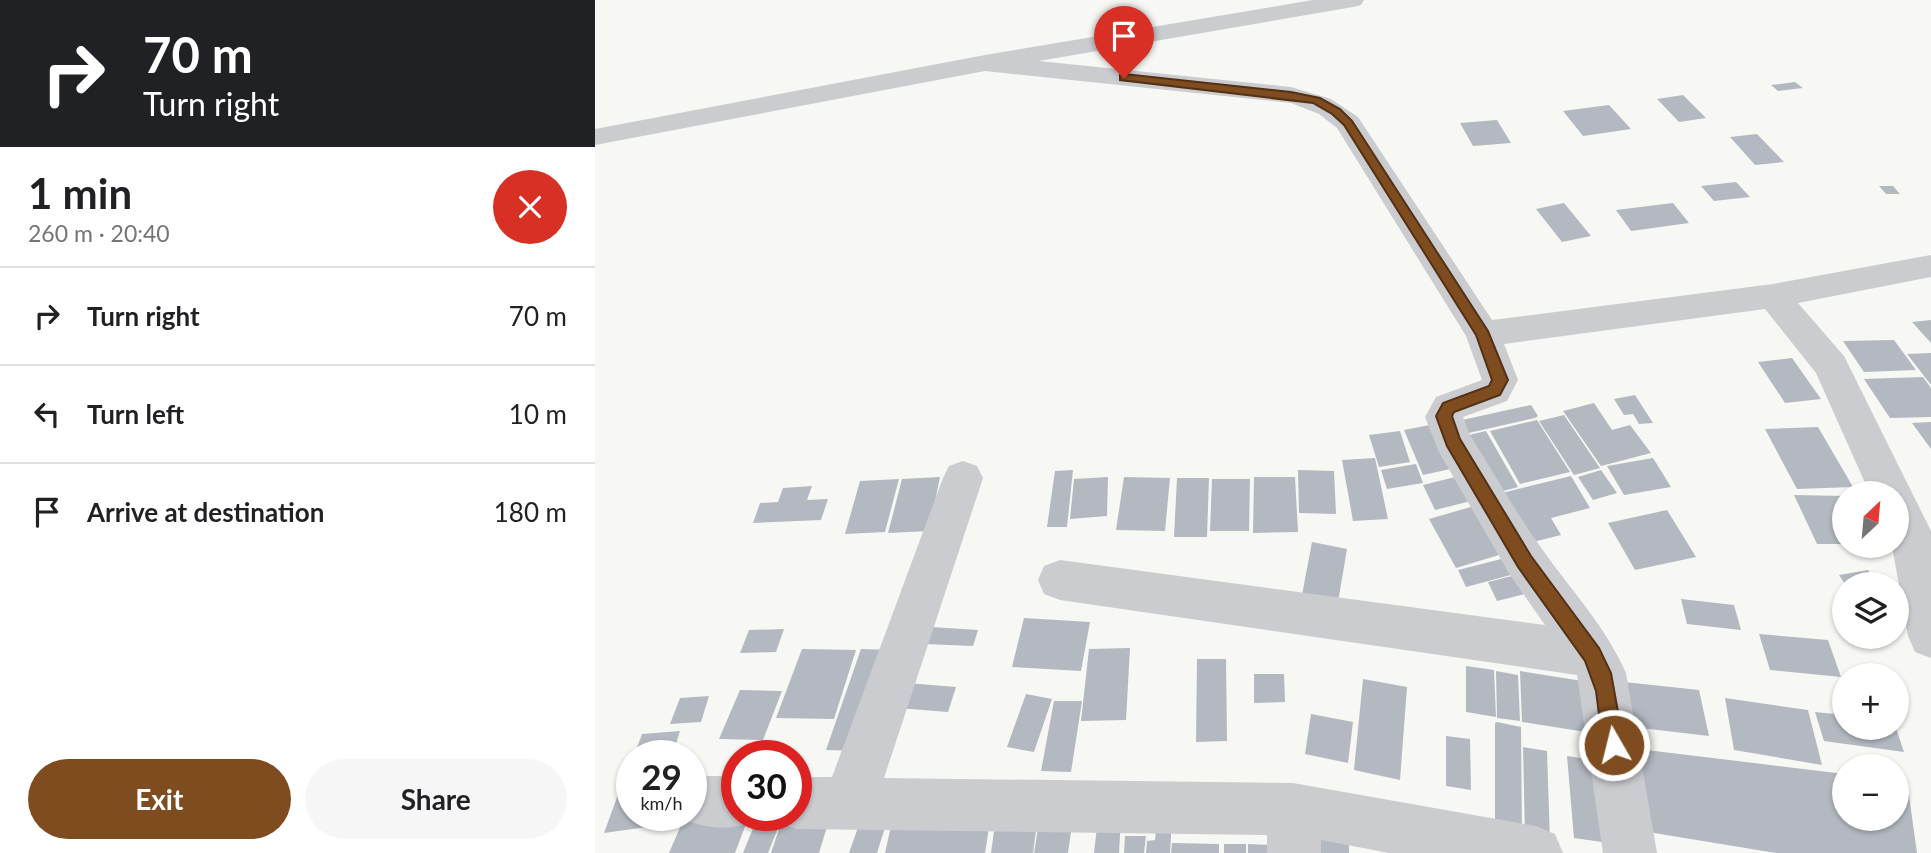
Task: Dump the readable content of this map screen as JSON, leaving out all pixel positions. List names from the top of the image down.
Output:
{
  "north": "top right",
  "page": {
    "turn": ["70 m", "Turn right"],
    "heading": ["1 min", "260 m · 20:40"],
    "list": [
      {
        "name": "Turn right",
        "value": "70 m"
      },
      {
        "name": "Turn left",
        "value": "10 m"
      },
      {
        "name": "Arrive at destination",
        "value": "180 m"
      }
    ],
    "map_buttons": ["+", "−"],
    "speed": "29 km/h",
    "limit": "30",
    "buttons": ["Exit", "Share"]
  }
}
